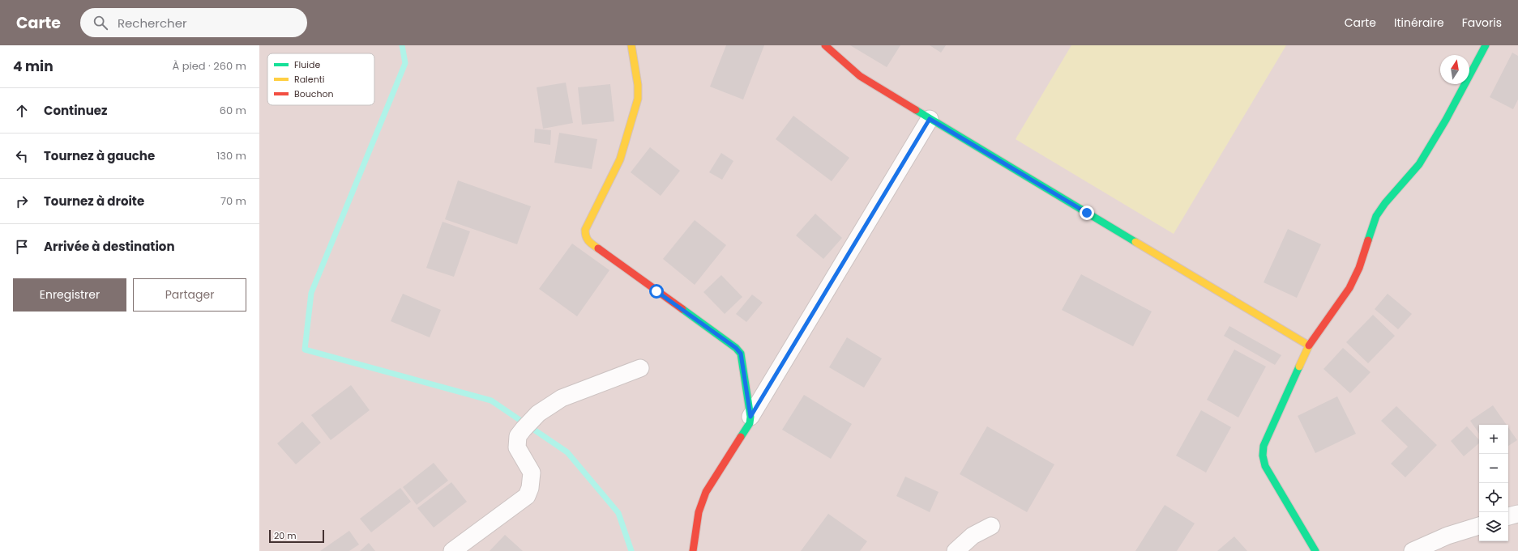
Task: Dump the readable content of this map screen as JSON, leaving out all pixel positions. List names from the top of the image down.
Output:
{
  "legend": ["Fluide", "Ralenti", "Bouchon"],
  "scale_bar": "20 m",
  "north": "top",
  "page": {
    "header": "Carte",
    "search": "Rechercher",
    "nav": ["Carte", "Itinéraire", "Favoris"],
    "heading": ["4 min", "À pied · 260 m"],
    "list": [
      ["Continuez", "60 m"],
      ["Tournez à gauche", "130 m"],
      ["Tournez à droite", "70 m"],
      "Arrivée à destination"
    ],
    "buttons": ["Enregistrer", "Partager"],
    "map_buttons": ["+", "−"],
    "scale": "20 m"
  }
}
